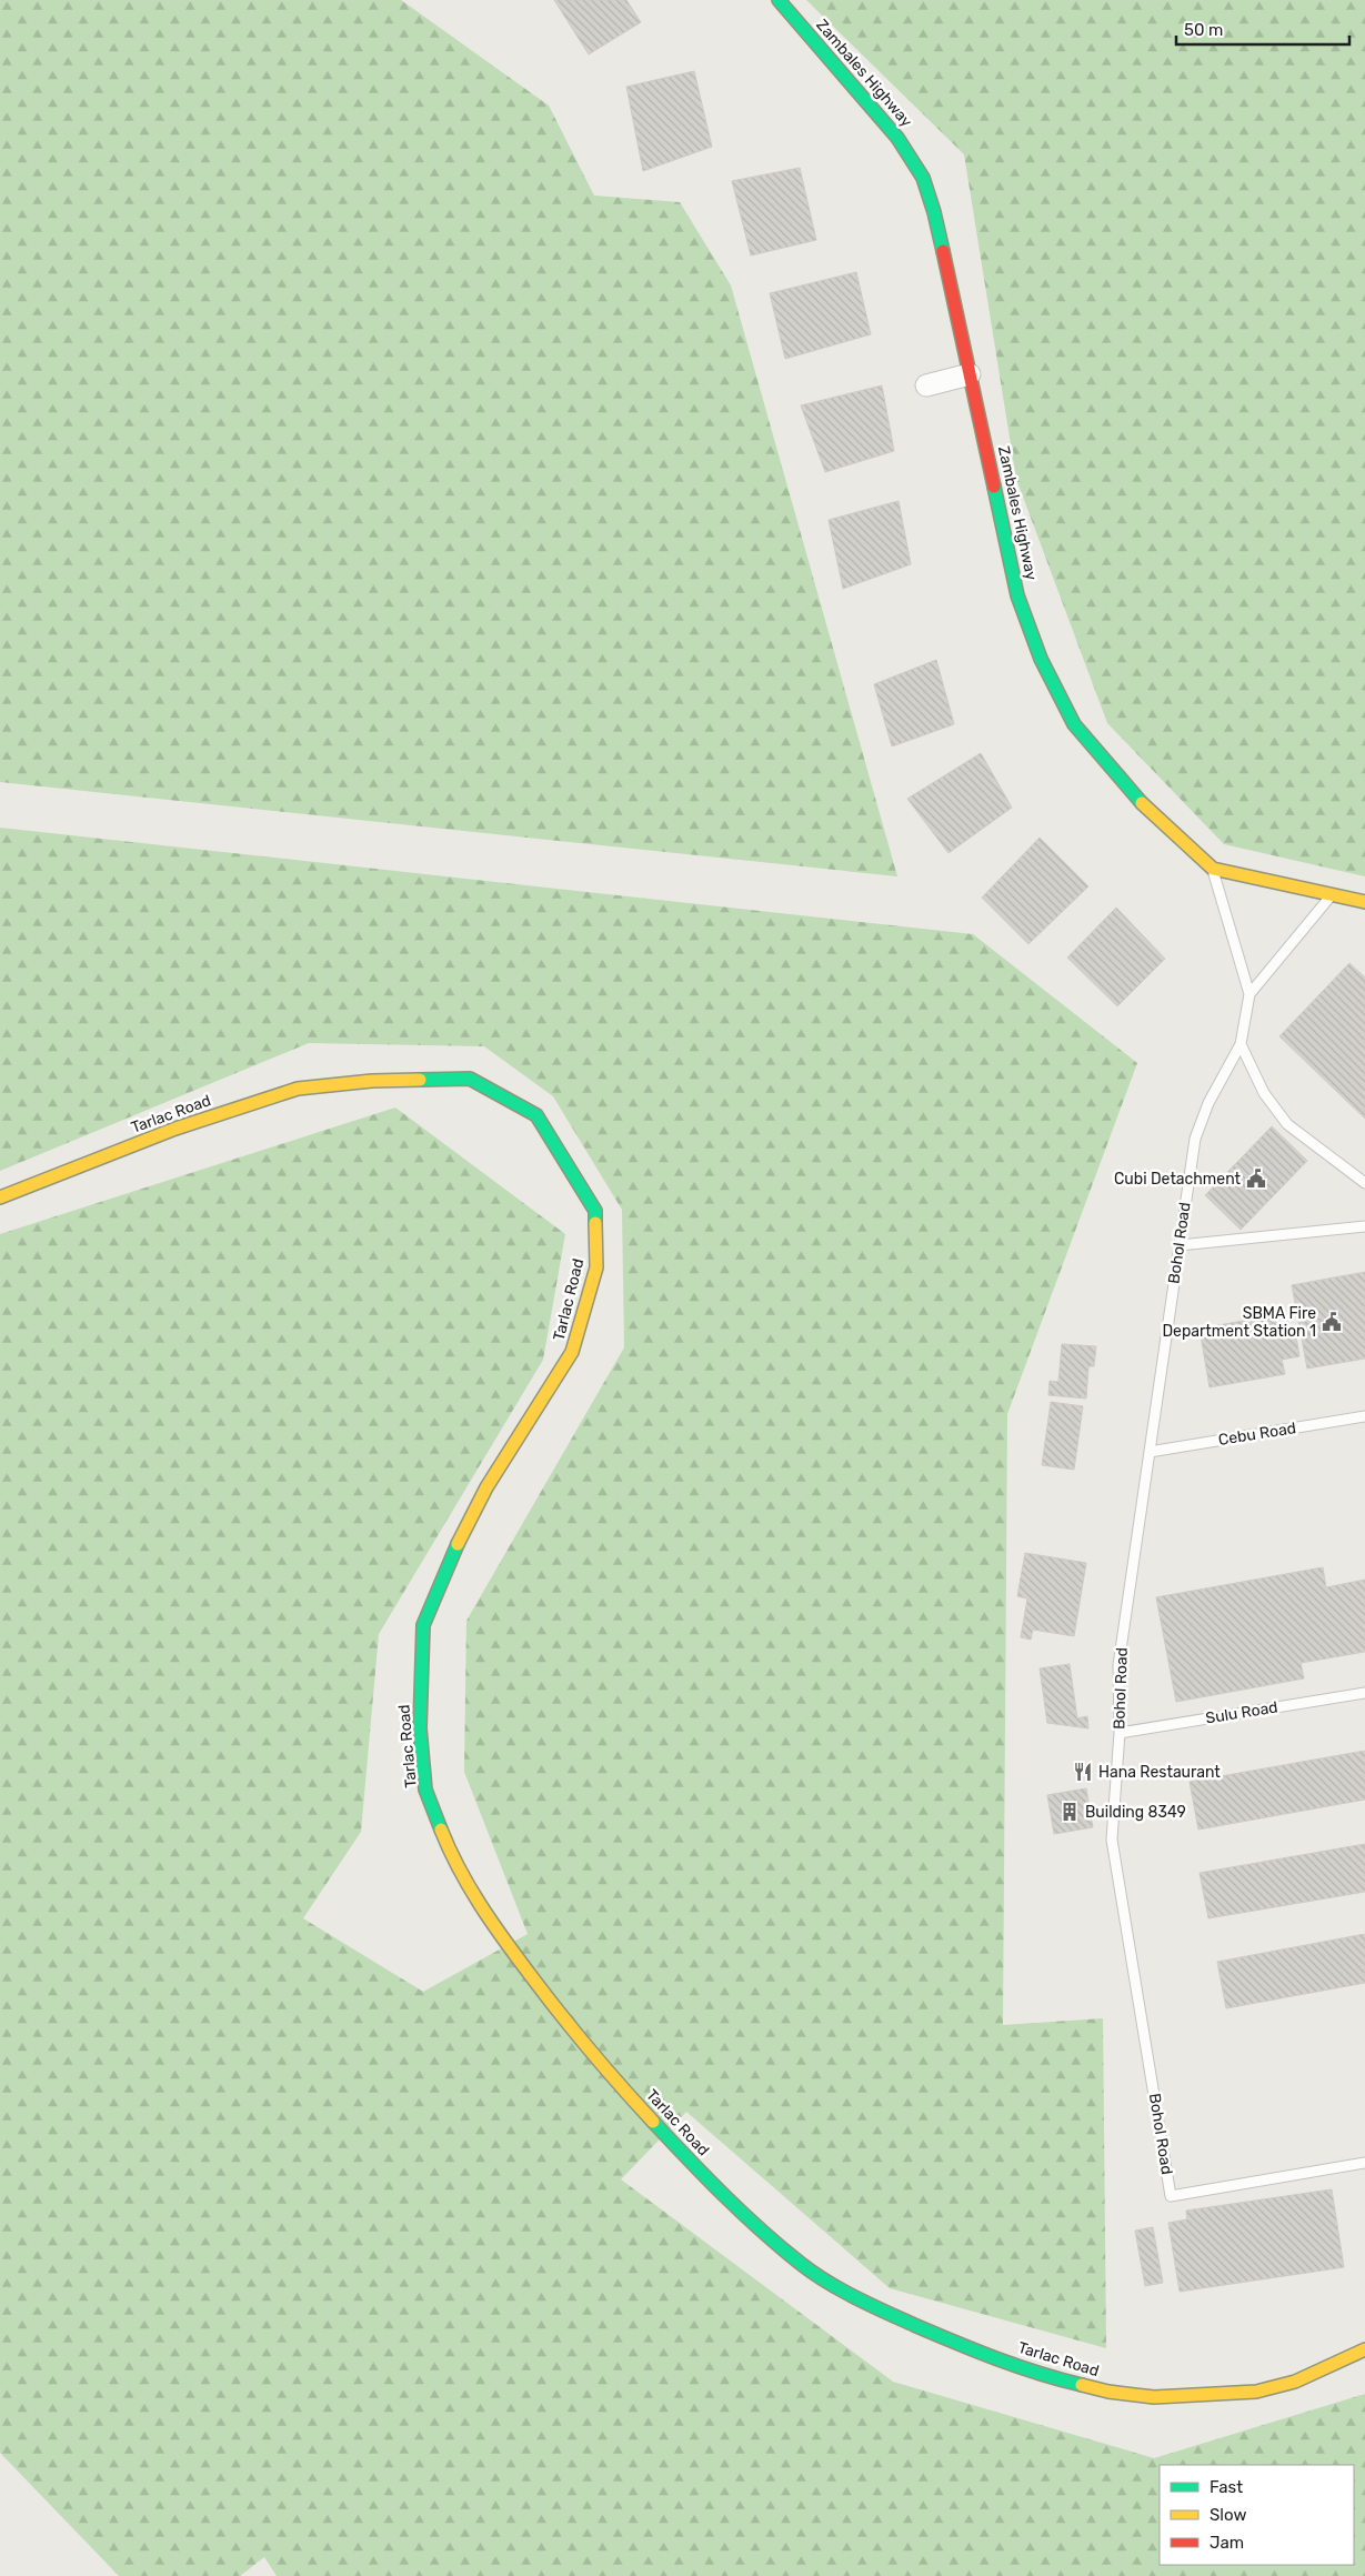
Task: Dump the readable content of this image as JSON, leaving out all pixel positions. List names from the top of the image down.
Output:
{
  "streets": {
    "main road": ["Zambales Highway", "Tarlac Road"],
    "lane": ["Bohol Road", "Cebu Road", "Sulu Road"]
  },
  "crossings": [
    ["Zambales Highway", "Bohol Road"],
    ["Bohol Road", "Cebu Road"],
    ["Bohol Road", "Sulu Road"]
  ],
  "places": {
    "public building": ["Cubi Detachment", "SBMA Fire Department Station 1"],
    "restaurant": ["Hana Restaurant"],
    "building": ["Building 8349"]
  },
  "legend": ["Fast", "Slow", "Jam"],
  "scale_bar": "50 m"
}
